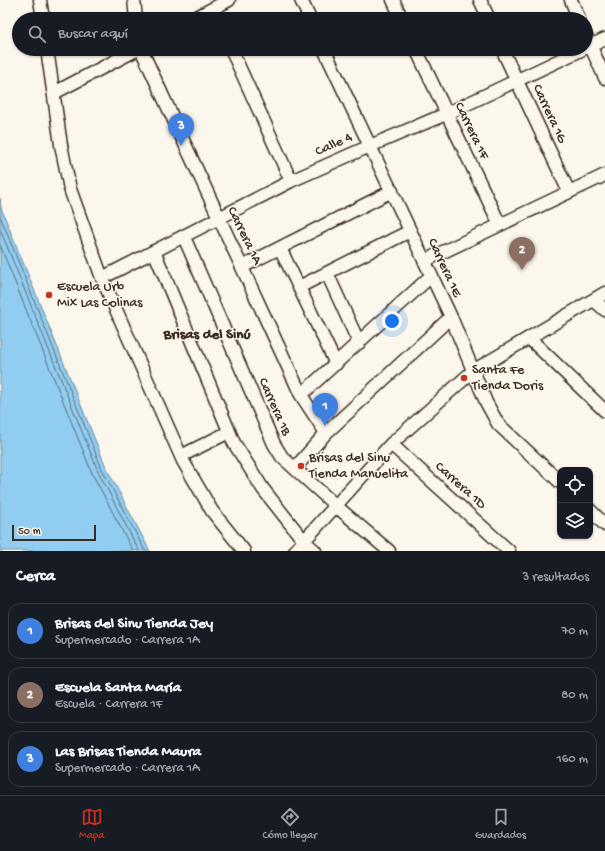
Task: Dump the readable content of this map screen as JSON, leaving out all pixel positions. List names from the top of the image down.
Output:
{
  "streets": {
    "street": [
      "Carrera 1G",
      "Carrera 1F",
      "Calle 4",
      "Carrera 1A",
      "Carrera 1E",
      "Carrera 1B",
      "Carrera 1D"
    ]
  },
  "crossings": [
    ["Carrera 1G", "Calle 4"],
    ["Carrera 1F", "Calle 4"],
    ["Calle 4", "Carrera 1A"],
    ["Calle 4", "Carrera 1E"],
    ["Calle 4", "Carrera 1B"]
  ],
  "districts": ["Brisas del Sinú"],
  "places": ["Escuela Urb Mix Las Colinas", "Santa Fe Tienda Doris", "Brisas del Sinu Tienda Manuelita"],
  "scale_bar": "50 m",
  "page": {
    "search": "Buscar aquí",
    "pins": ["3", "2", "1"],
    "scale": "50 m",
    "heading": ["Cerca", "3 resultados"],
    "list": [
      {
        "mark": "1",
        "name": "Brisas del Sinu Tienda Jey",
        "note": "Supermercado · Carrera 1A",
        "value": "70 m"
      },
      {
        "mark": "2",
        "name": "Escuela Santa María",
        "note": "Escuela · Carrera 1F",
        "value": "80 m"
      },
      {
        "mark": "3",
        "name": "Las Brisas Tienda Maura",
        "note": "Supermercado · Carrera 1A",
        "value": "160 m"
      }
    ],
    "nav": ["Mapa", "Cómo llegar", "Guardados"]
  }
}
